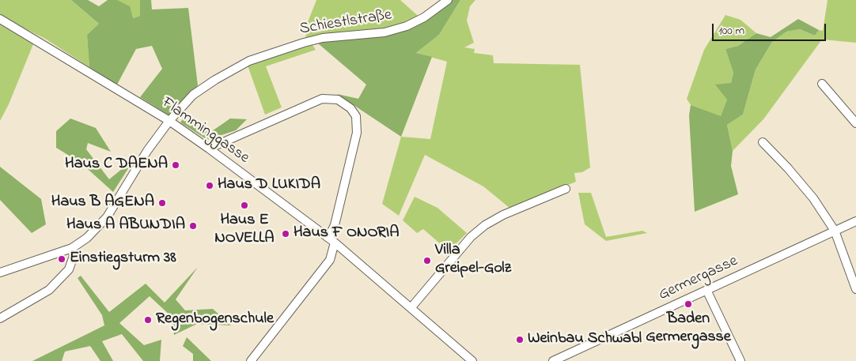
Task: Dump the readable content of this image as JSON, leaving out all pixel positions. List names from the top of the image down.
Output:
{
  "streets": {
    "street": ["Schiestlstraße", "Flamminggasse", "Germergasse"]
  },
  "crossings": [
    ["Schiestlstraße", "Flamminggasse"]
  ],
  "places": [
    "Haus C DAENA",
    "Haus D LUKIDA",
    "Haus B AGENA",
    "Haus E NOVELLA",
    "Haus A ABUNDIA",
    "Haus F ONORIA",
    "Einstiegsturm 38",
    "Villa Greipel-Golz",
    "Baden Germergasse",
    "Regenbogenschule",
    "Weinbau Schwabl"
  ],
  "scale_bar": "100 m"
}
